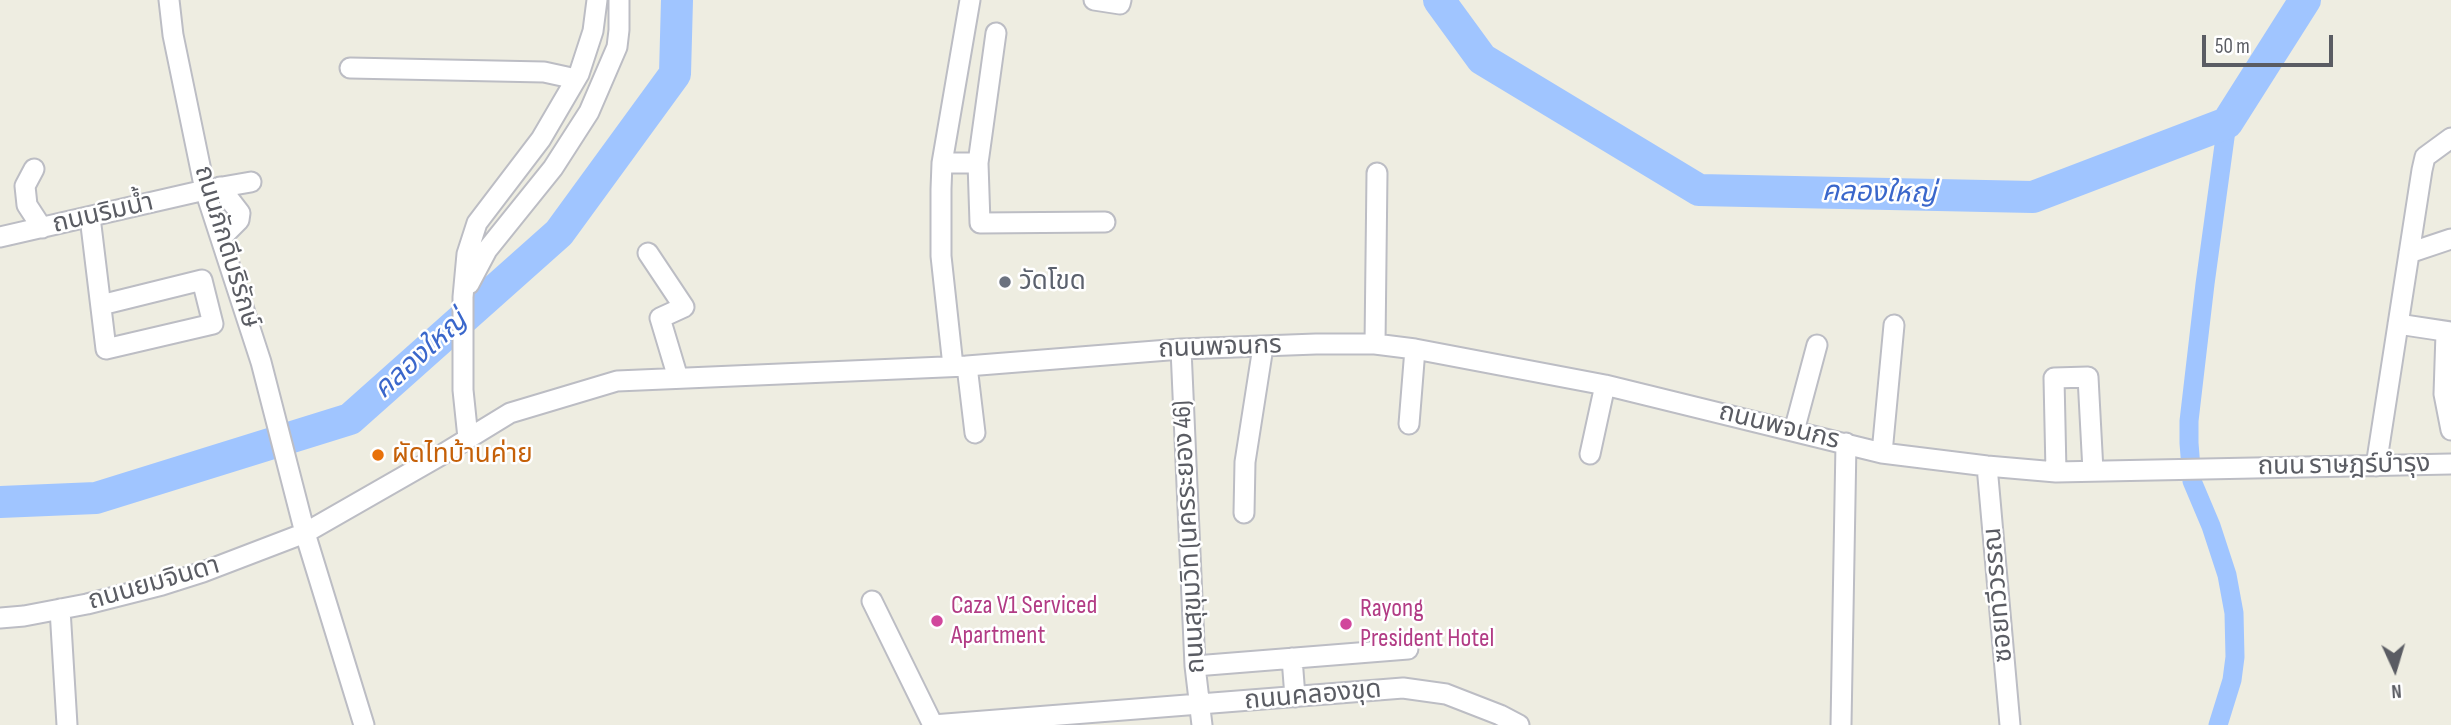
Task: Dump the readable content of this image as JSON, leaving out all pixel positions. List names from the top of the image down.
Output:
{
  "streets": {
    "street": [
      "ถนนริมน้ำ",
      "ถนนภักดีบริรักษ์",
      "ถนนพจนกร",
      "ถนน ราษฎร์บำรุง",
      "ถนนสุขุมวิท (นครระยอง 46)",
      "ถนนยมจินดา",
      "ซอยทวีวรรณ",
      "ถนนคลองขุด"
    ]
  },
  "crossings": [
    ["ถนนริมน้ำ", "ถนนภักดีบริรักษ์"],
    ["ถนนภักดีบริรักษ์", "ถนนพจนกร"],
    ["ถนนภักดีบริรักษ์", "ถนนยมจินดา"],
    ["ถนนพจนกร", "ถนน ราษฎร์บำรุง"],
    ["ถนนพจนกร", "ถนนสุขุมวิท (นครระยอง 46)"],
    ["ถนนพจนกร", "ถนนยมจินดา"],
    ["ถนนพจนกร", "ซอยทวีวรรณ"],
    ["ถนนสุขุมวิท (นครระยอง 46)", "ถนนคลองขุด"]
  ],
  "water": ["คลองใหญ่"],
  "places": [
    "วัดโขด",
    "ผัดไทบ้านค่าย",
    "Caza V1 Serviced Apartment",
    "Rayong President Hotel"
  ],
  "scale_bar": "50 m",
  "north": "bottom"
}
